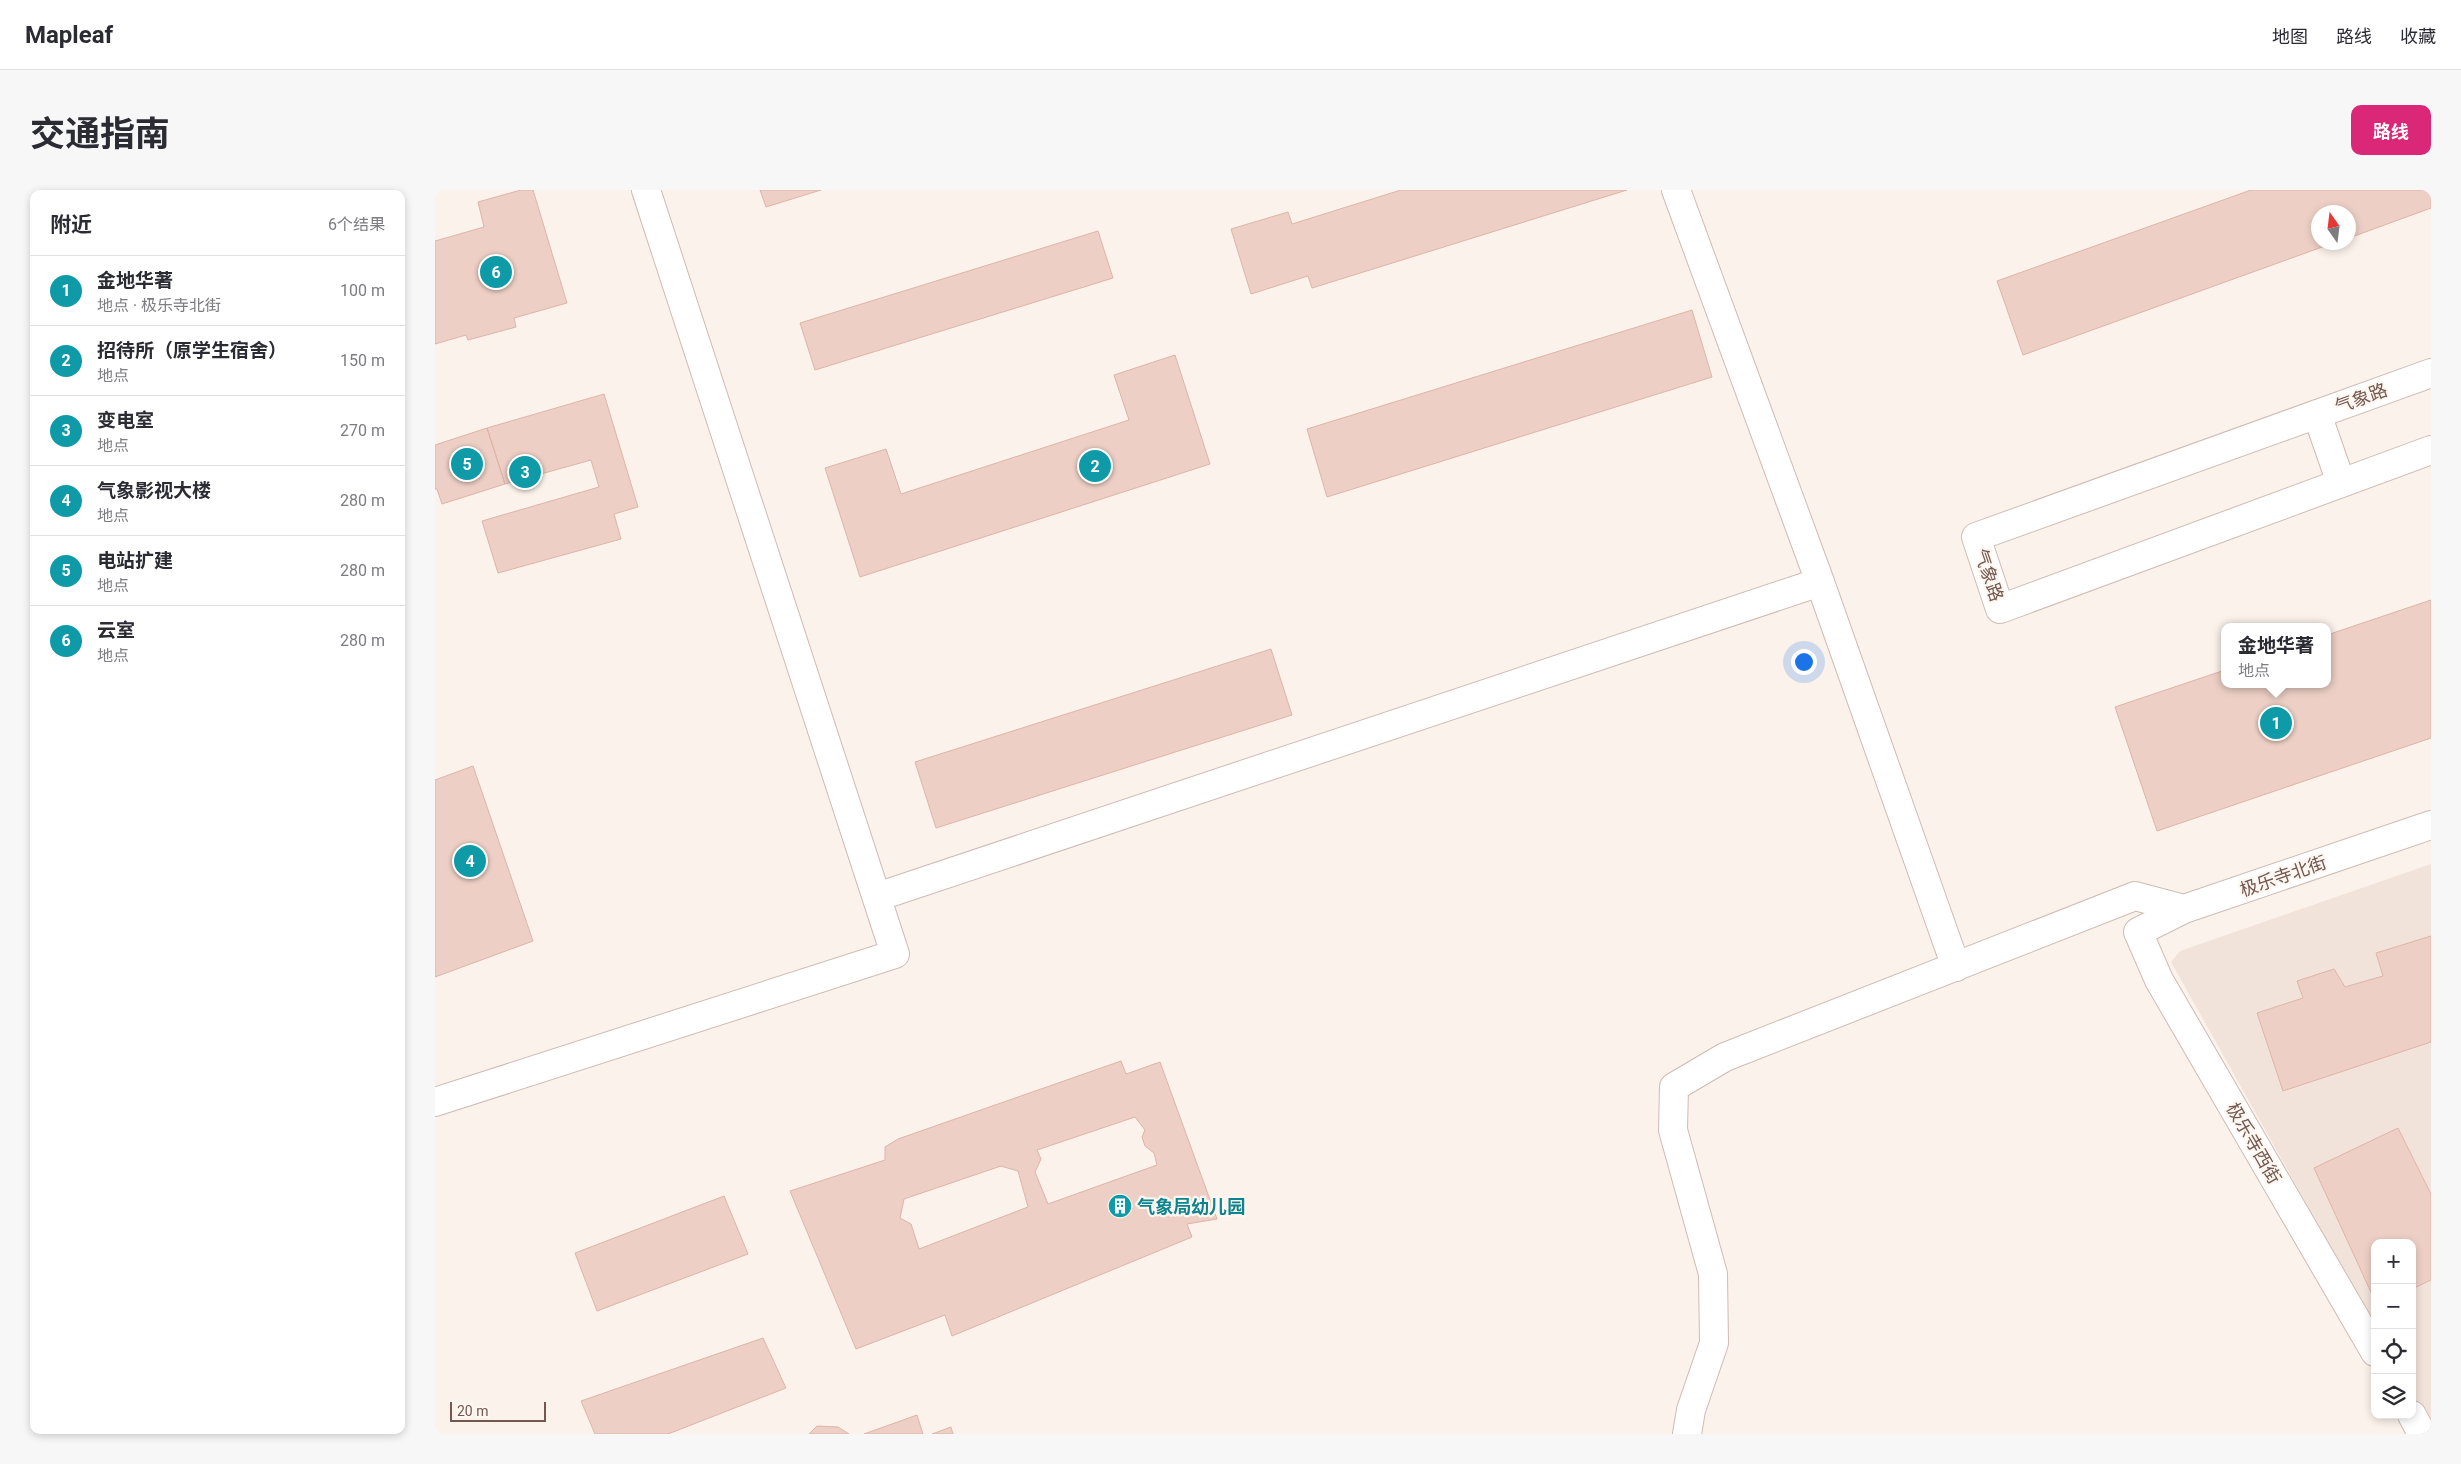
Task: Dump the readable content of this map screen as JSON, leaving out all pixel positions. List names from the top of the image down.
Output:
{
  "streets": {
    "street": ["气象路", "极乐寺北街", "极乐寺西街"]
  },
  "crossings": [
    ["极乐寺北街", "极乐寺西街"]
  ],
  "places": {
    "building": ["气象局幼儿园"]
  },
  "scale_bar": "20 m",
  "north": "top",
  "page": {
    "header": "Mapleaf",
    "nav": ["地图", "路线", "收藏"],
    "title": "交通指南",
    "buttons": "路线",
    "heading": ["附近", "6个结果"],
    "pins": [
      "6",
      "5",
      "2",
      "3",
      "1",
      "4"
    ],
    "list": [
      {
        "mark": "1",
        "name": "金地华著",
        "note": "地点 · 极乐寺北街",
        "value": "100 m"
      },
      {
        "mark": "2",
        "name": "招待所（原学生宿舍）",
        "note": "地点",
        "value": "150 m"
      },
      {
        "mark": "3",
        "name": "变电室",
        "note": "地点",
        "value": "270 m"
      },
      {
        "mark": "4",
        "name": "气象影视大楼",
        "note": "地点",
        "value": "280 m"
      },
      {
        "mark": "5",
        "name": "电站扩建",
        "note": "地点",
        "value": "280 m"
      },
      {
        "mark": "6",
        "name": "云室",
        "note": "地点",
        "value": "280 m"
      }
    ],
    "popup": ["金地华著", "地点"],
    "map_buttons": ["+", "−"],
    "scale": "20 m"
  }
}
